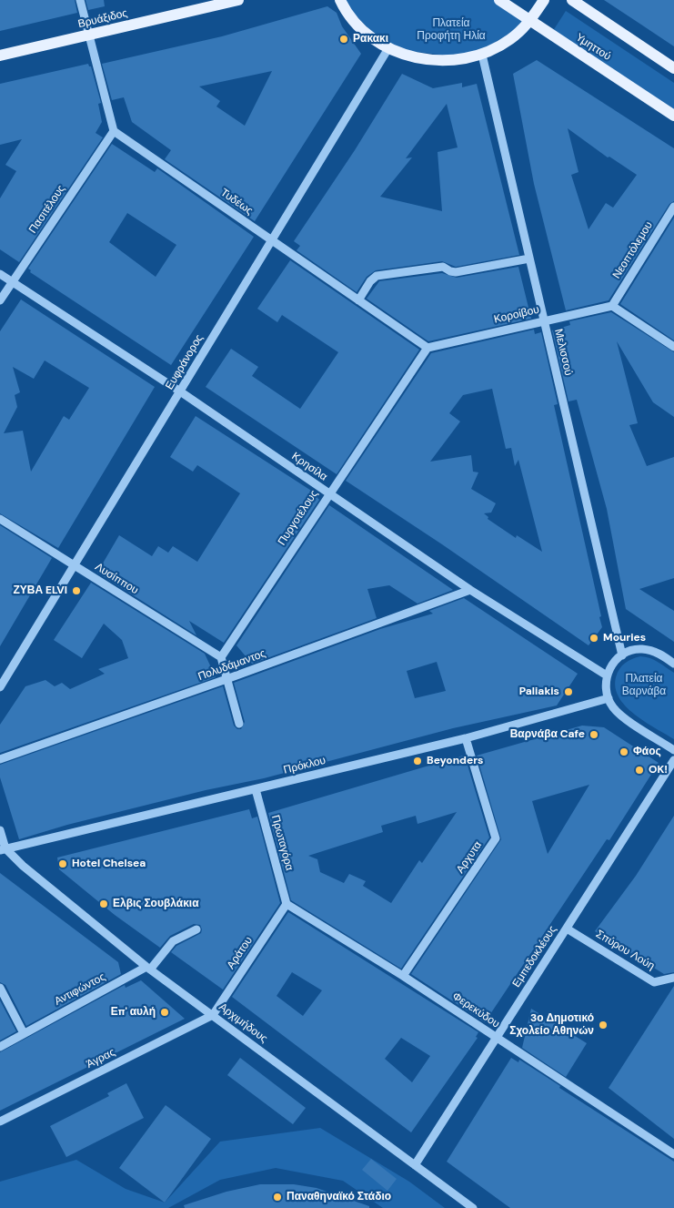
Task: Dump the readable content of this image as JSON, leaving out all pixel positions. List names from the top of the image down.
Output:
{
  "streets": {
    "main road": ["Βρυάξιδος", "Υμηττού"],
    "street": [
      "Τυδέως",
      "Πασιτέλους",
      "Νεοπτόλεμου",
      "Κοροίβου",
      "Μελισσού",
      "Ευφράνορος",
      "Κρησίλα",
      "Πυργοτέλους",
      "Λυσίππου",
      "Πολυδάμαντος",
      "Πρόκλου",
      "Πρωταγόρα",
      "Αρχυτα",
      "Σπύρου Λούη",
      "Αράτου",
      "Εμπεδοκλέους",
      "Αντιφώντος",
      "Φερεκύδου",
      "Αρχιμήδους",
      "Άγρας"
    ]
  },
  "crossings": [
    ["Τυδέως", "Πασιτέλους"],
    ["Τυδέως", "Κοροίβου"],
    ["Τυδέως", "Ευφράνορος"],
    ["Τυδέως", "Πυργοτέλους"],
    ["Πασιτέλους", "Κρησίλα"],
    ["Νεοπτόλεμου", "Κοροίβου"],
    ["Κοροίβου", "Μελισσού"],
    ["Κοροίβου", "Πυργοτέλους"],
    ["Ευφράνορος", "Κρησίλα"],
    ["Ευφράνορος", "Λυσίππου"],
    ["Κρησίλα", "Πυργοτέλους"],
    ["Κρησίλα", "Πολυδάμαντος"],
    ["Πυργοτέλους", "Λυσίππου"],
    ["Πρόκλου", "Πρωταγόρα"],
    ["Πρόκλου", "Αρχυτα"],
    ["Πρόκλου", "Αρχιμήδους"],
    ["Πρωταγόρα", "Αράτου"],
    ["Πρωταγόρα", "Φερεκύδου"],
    ["Αρχυτα", "Φερεκύδου"],
    ["Σπύρου Λούη", "Εμπεδοκλέους"],
    ["Αράτου", "Φερεκύδου"],
    ["Αράτου", "Αρχιμήδους"],
    ["Αράτου", "Άγρας"],
    ["Εμπεδοκλέους", "Φερεκύδου"],
    ["Εμπεδοκλέους", "Αρχιμήδους"],
    ["Αντιφώντος", "Αρχιμήδους"],
    ["Αρχιμήδους", "Άγρας"]
  ],
  "parks": ["Πλατεία Προφήτη Ηλία", "Πλατεία Βαρνάβα"],
  "places": [
    "Ρακακι",
    "ΖΥΒΑ ELVI",
    "Mouries",
    "Paliakis",
    "Βαρνάβα Cafe",
    "Φάος",
    "Beyonders",
    "OK!",
    "Hotel Chelsea",
    "Ελβις Σουβλάκια",
    "Επ' αυλή",
    "3ο Δημοτικό Σχολείο Αθηνών",
    "Παναθηναϊκό Στάδιο"
  ]
}
